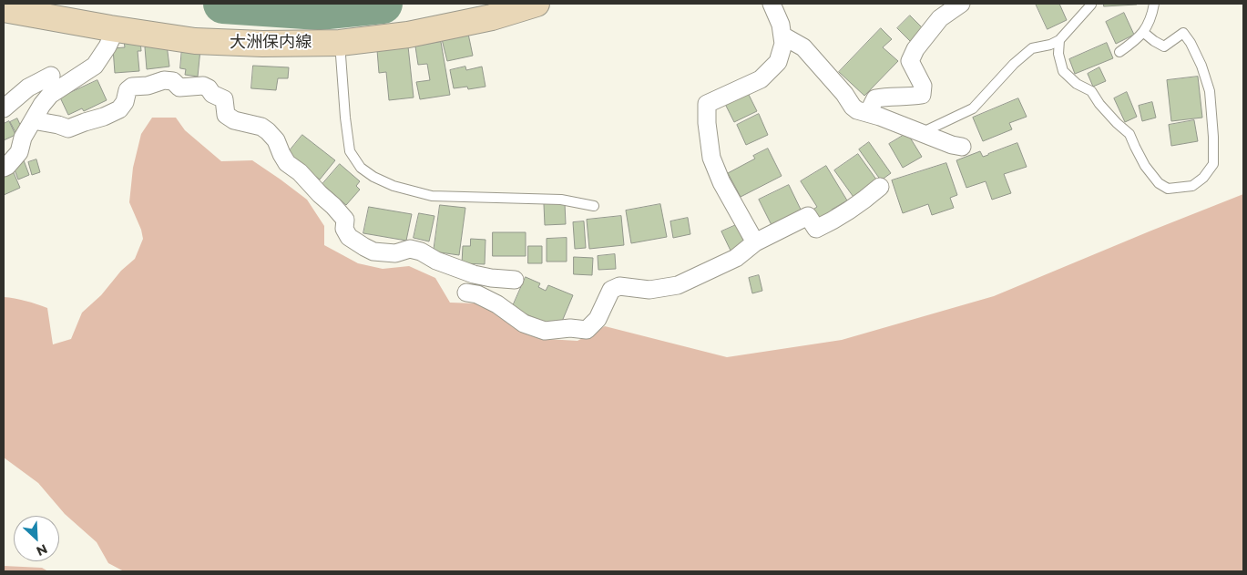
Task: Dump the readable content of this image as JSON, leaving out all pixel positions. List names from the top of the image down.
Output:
{
  "streets": {
    "main road": ["大洲保内線"]
  },
  "north": "bottom right"
}
